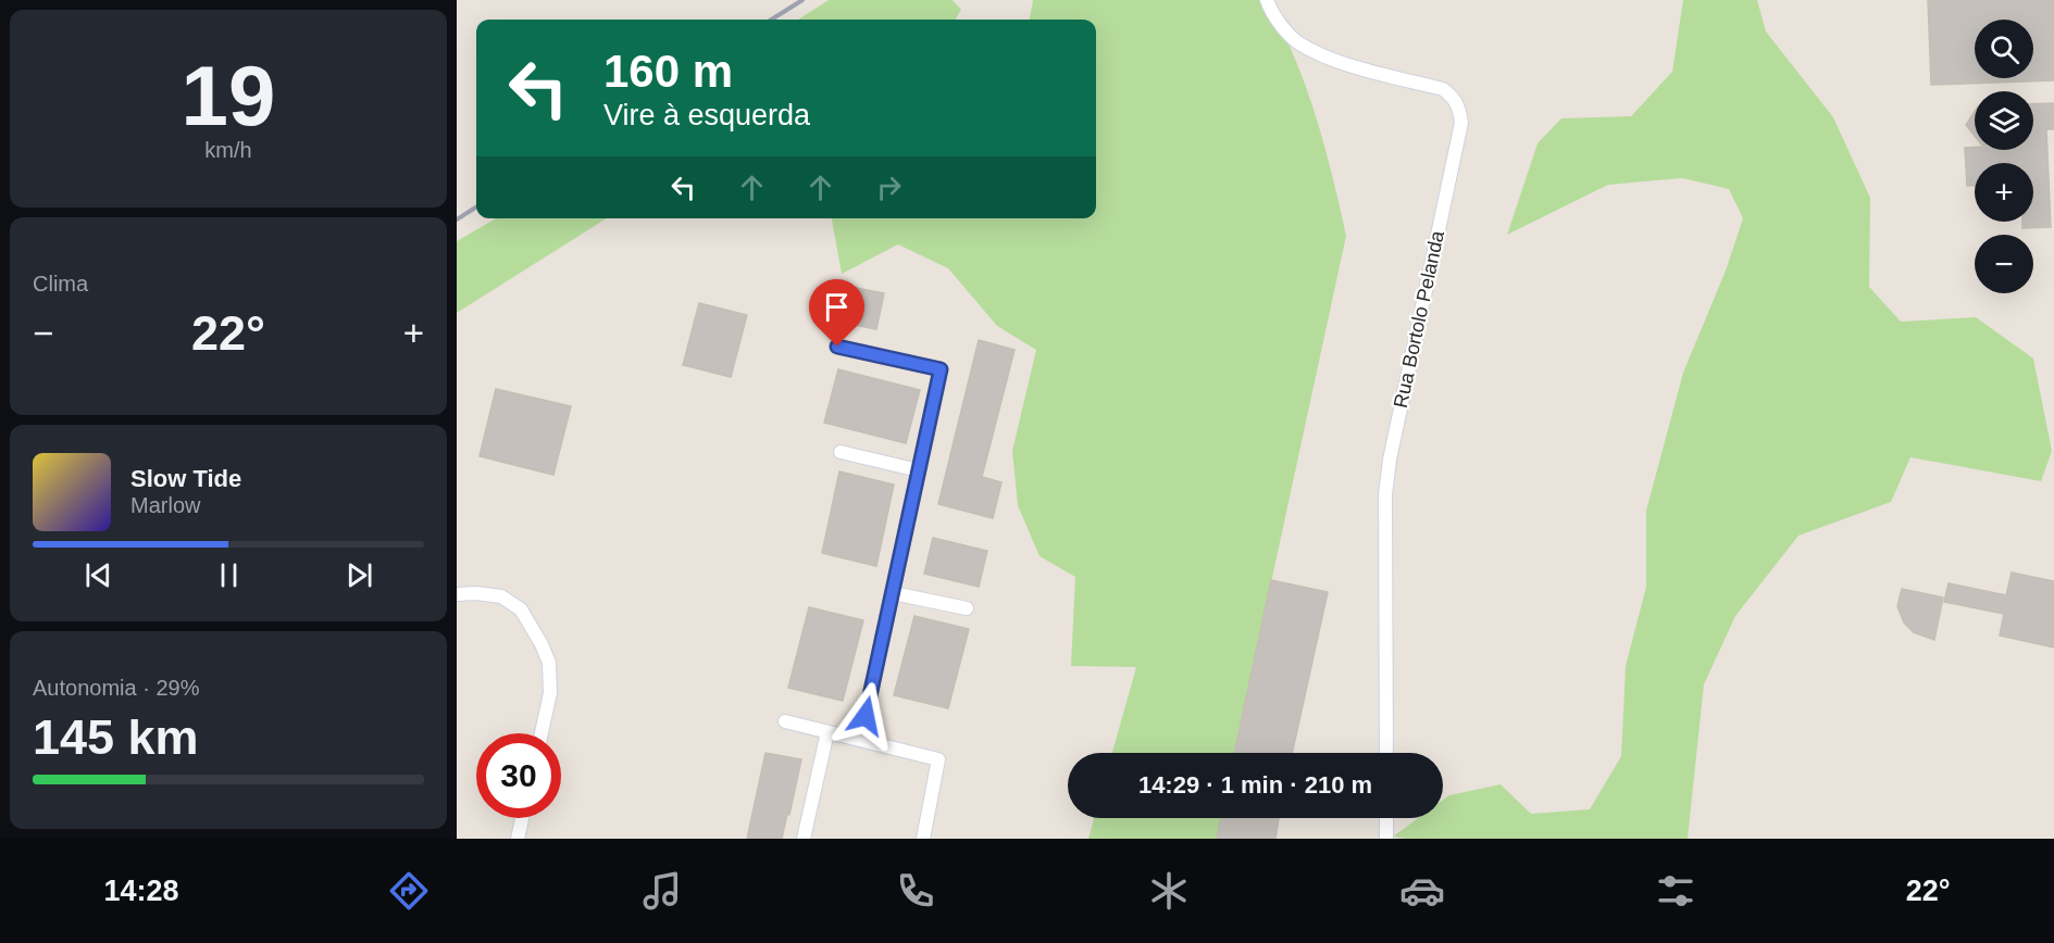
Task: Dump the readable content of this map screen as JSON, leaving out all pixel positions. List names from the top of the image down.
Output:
{
  "streets": {
    "street": ["Rua Bortolo Pelanda"]
  },
  "page": {
    "tile": [
      ["19", "km/h"],
      "Clima",
      ["Autonomia · 29%", "145 km"]
    ],
    "map_buttons": ["+", "−"],
    "turn": ["160 m", "Vire à esquerda"],
    "heat": ["−", "22°", "+"],
    "song": ["Slow Tide", "Marlow"],
    "limit": "30",
    "trip": "14:29 · 1 min · 210 m",
    "tabs": ["14:28", "22°"]
  }
}
